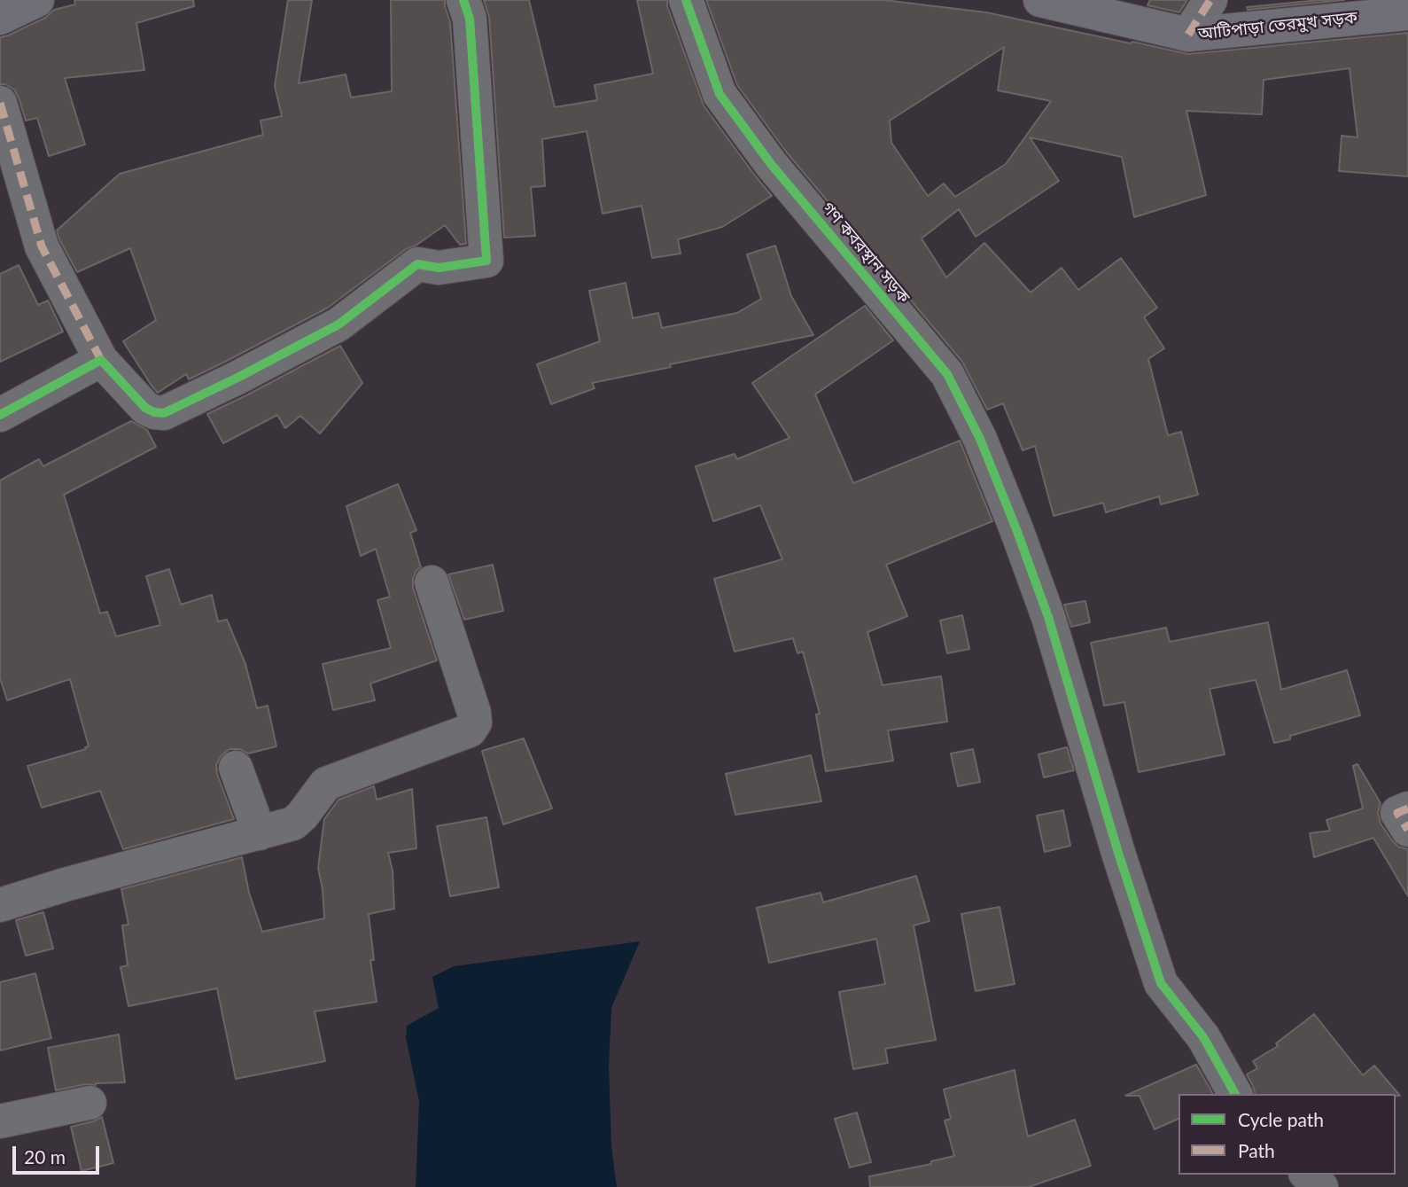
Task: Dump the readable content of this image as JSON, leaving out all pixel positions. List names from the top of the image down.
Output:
{
  "streets": {
    "main road": ["আটিপাড়া তেরমুখ সড়ক"],
    "street": ["গণ কবরস্থান সড়ক"]
  },
  "legend": ["Cycle path", "Path"],
  "scale_bar": "20 m"
}
